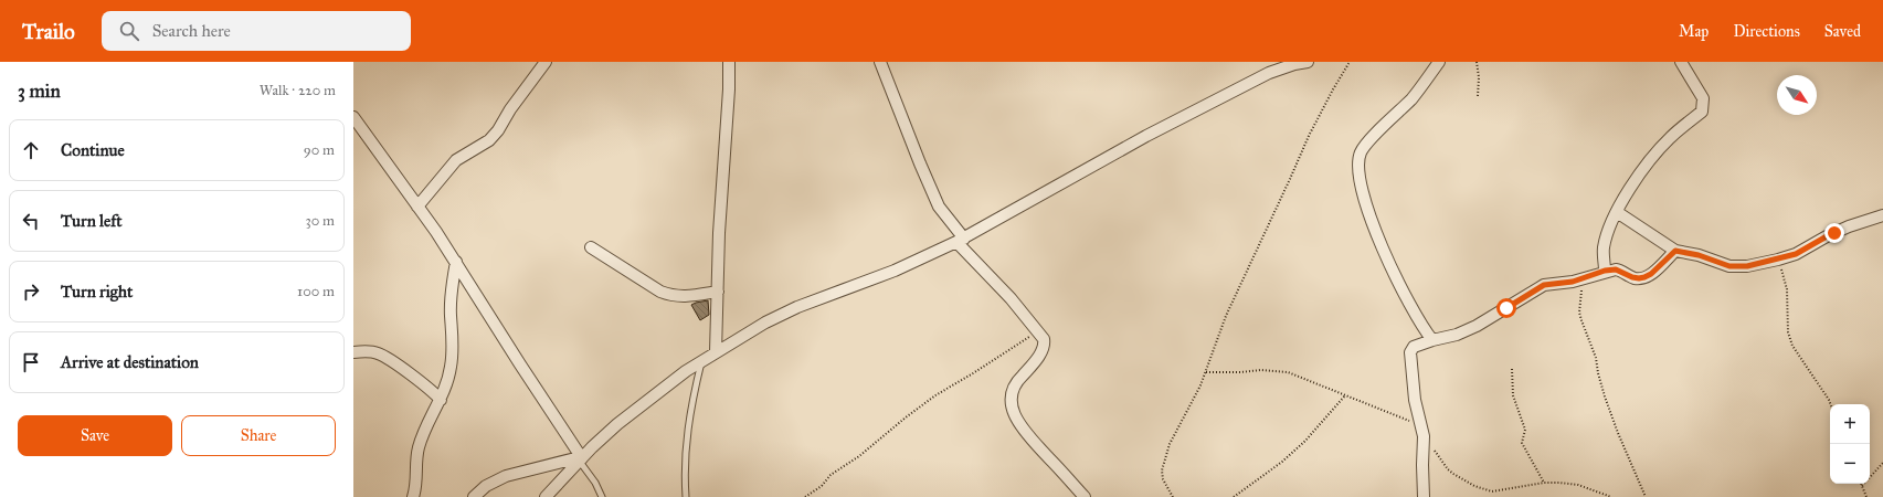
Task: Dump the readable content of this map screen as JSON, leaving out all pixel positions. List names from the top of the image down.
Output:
{
  "north": "bottom right",
  "page": {
    "header": "Trailo",
    "search": "Search here",
    "nav": ["Map", "Directions", "Saved"],
    "heading": ["3 min", "Walk · 220 m"],
    "list": [
      ["Continue", "90 m"],
      ["Turn left", "30 m"],
      ["Turn right", "100 m"],
      "Arrive at destination"
    ],
    "buttons": ["Save", "Share"],
    "map_buttons": ["+", "−"]
  }
}
